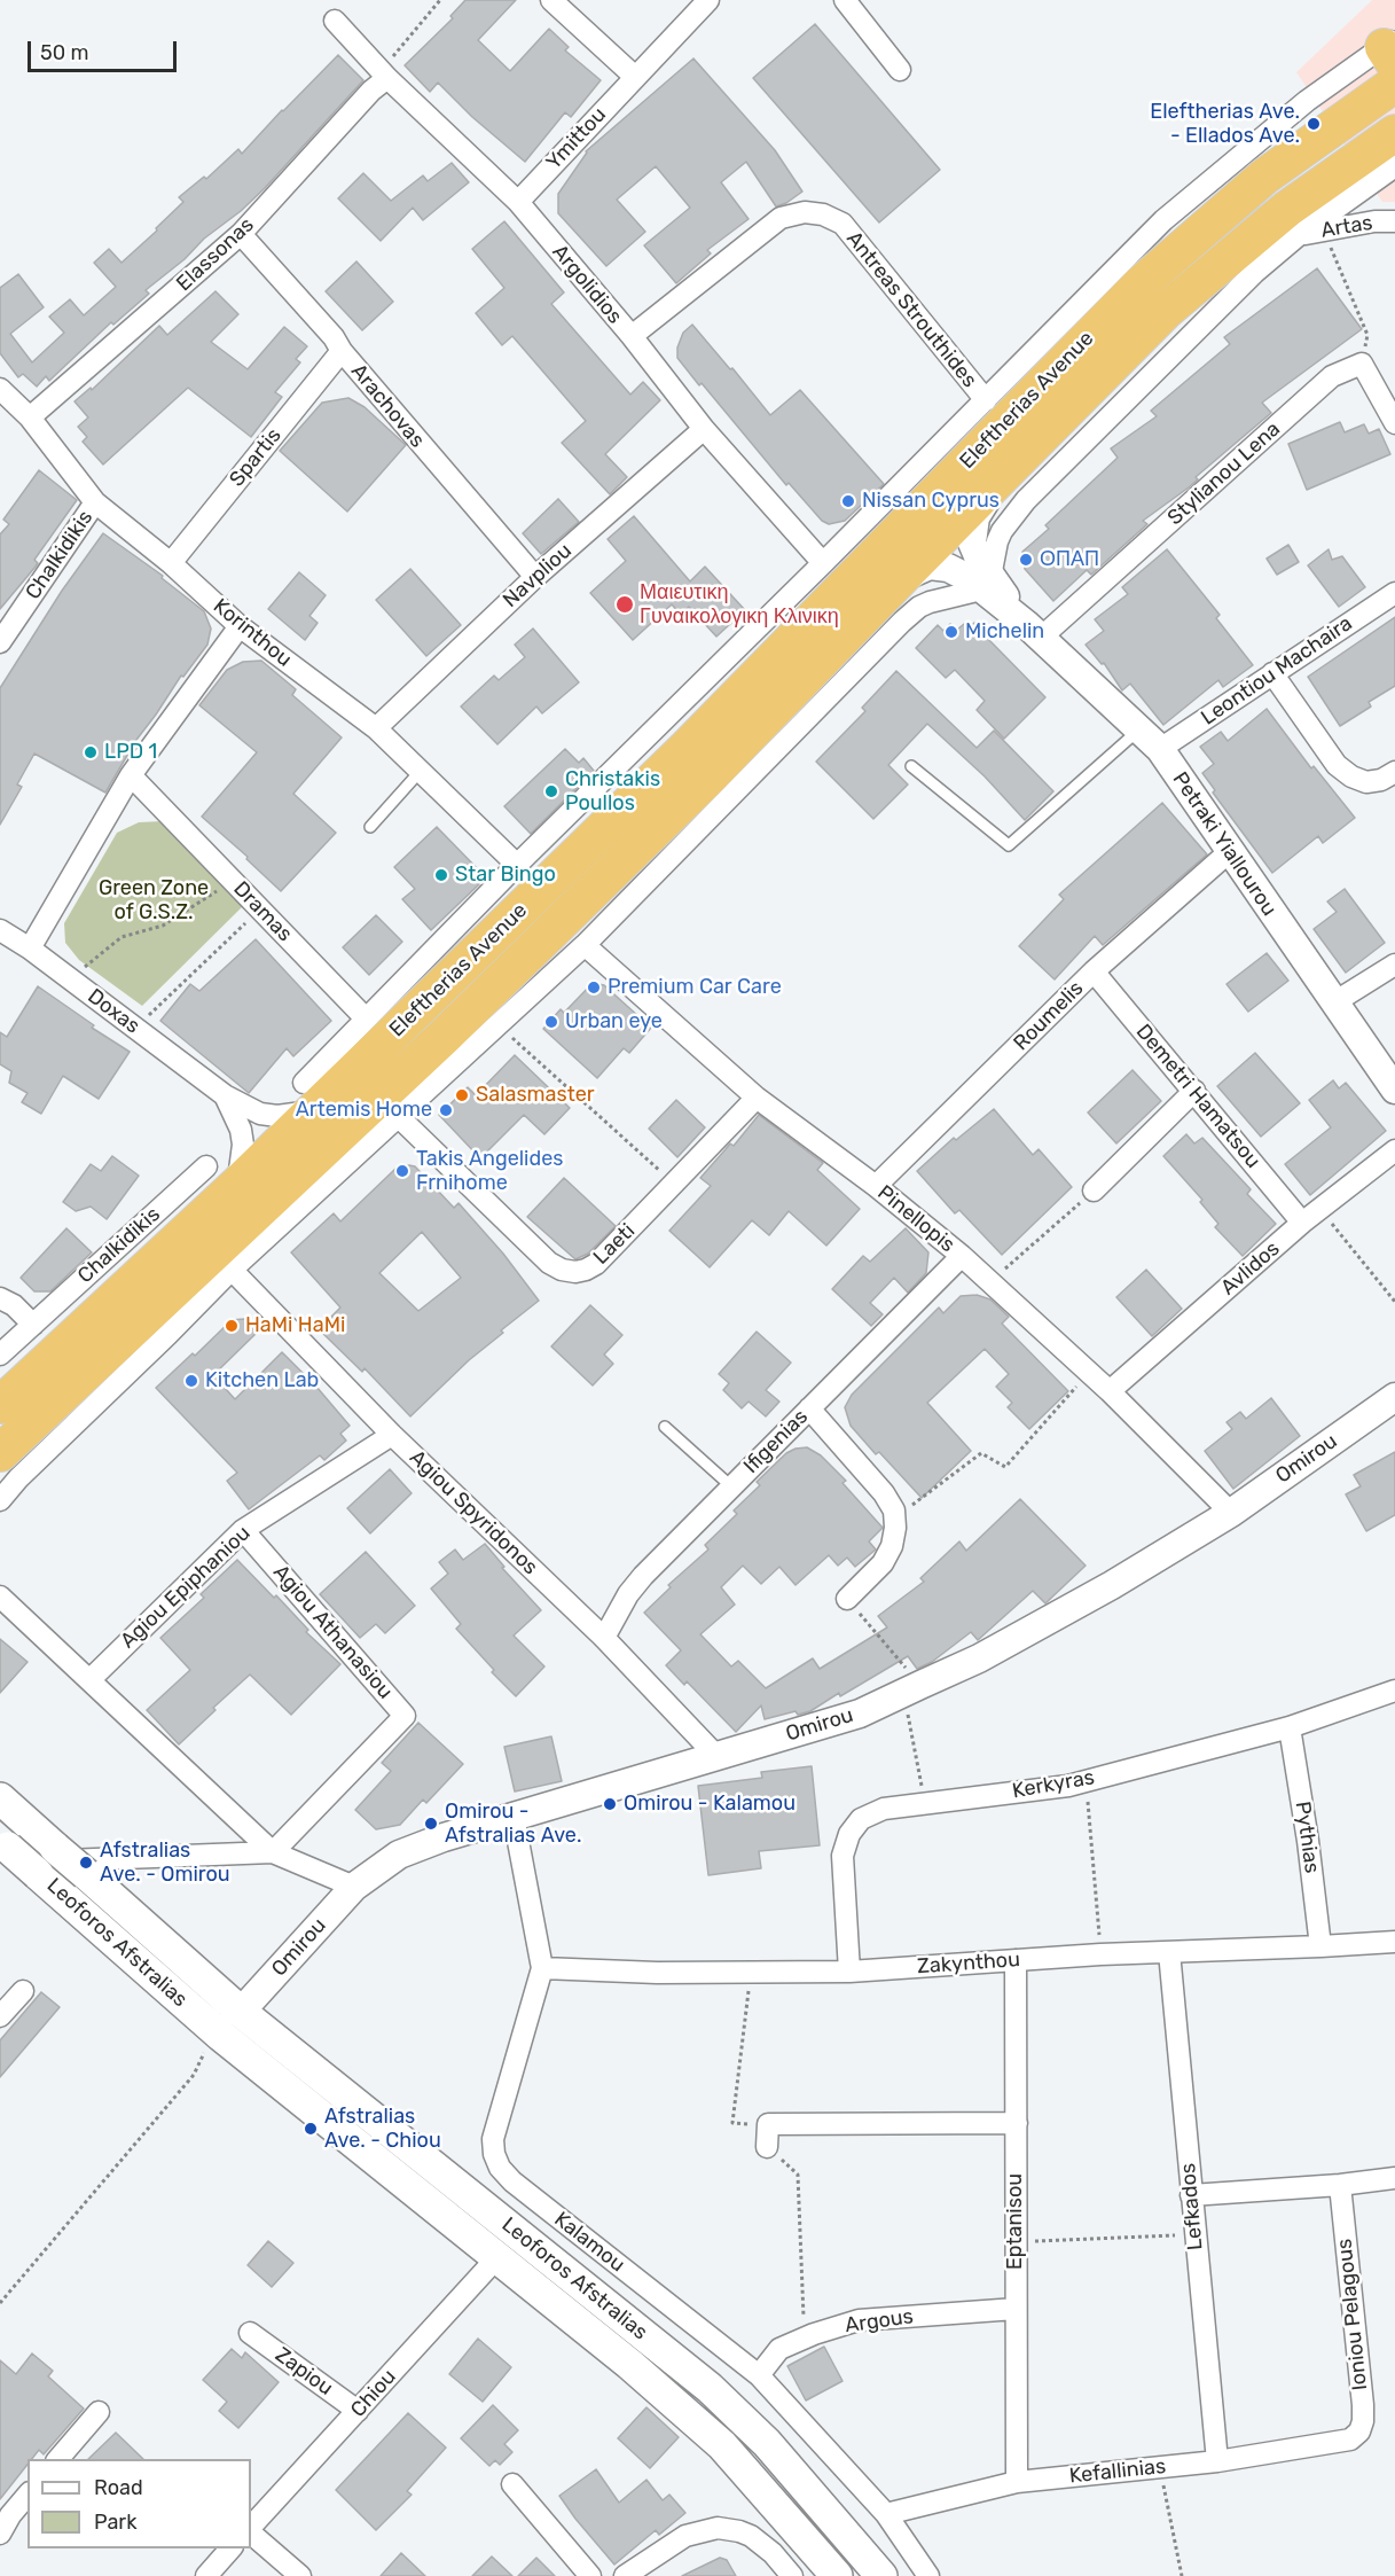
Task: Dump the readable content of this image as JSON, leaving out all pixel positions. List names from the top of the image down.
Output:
{
  "streets": {
    "highway": ["Eleftherias Avenue"],
    "main road": ["Leoforos Afstralias"],
    "street": [
      "Ymittou",
      "Artas",
      "Elassonas",
      "Argolidios",
      "Antreas Strouthides",
      "Arachovas",
      "Spartis",
      "Stylianou Lena",
      "Chalkidikis",
      "Navpliou",
      "Korinthou",
      "Leontiou Machaira",
      "Petraki Yiallourou",
      "Dramas",
      "Doxas",
      "Roumelis",
      "Demetri Hamatsou",
      "Pinellopis",
      "Laeti",
      "Avlidos",
      "Ifigenias",
      "Omirou",
      "Agiou Spyridonos",
      "Agiou Epiphaniou",
      "Agiou Athanasiou",
      "Kerkyras",
      "Pythias",
      "Zakynthou",
      "Lefkados",
      "Eptanisou",
      "Kalamou",
      "Ioniou Pelagous",
      "Argous",
      "Zapiou",
      "Chiou",
      "Kefallinias"
    ]
  },
  "crossings": [
    ["Ymittou", "Argolidios"],
    ["Elassonas", "Argolidios"],
    ["Elassonas", "Arachovas"],
    ["Elassonas", "Korinthou"],
    ["Argolidios", "Antreas Strouthides"],
    ["Argolidios", "Navpliou"],
    ["Eleftherias Avenue", "Petraki Yiallourou"],
    ["Eleftherias Avenue", "Doxas"],
    ["Arachovas", "Spartis"],
    ["Arachovas", "Navpliou"],
    ["Spartis", "Korinthou"],
    ["Stylianou Lena", "Petraki Yiallourou"],
    ["Chalkidikis", "Korinthou"],
    ["Navpliou", "Korinthou"],
    ["Leontiou Machaira", "Petraki Yiallourou"],
    ["Petraki Yiallourou", "Roumelis"],
    ["Roumelis", "Demetri Hamatsou"],
    ["Roumelis", "Pinellopis"],
    ["Demetri Hamatsou", "Avlidos"],
    ["Pinellopis", "Laeti"],
    ["Pinellopis", "Avlidos"],
    ["Pinellopis", "Ifigenias"],
    ["Pinellopis", "Omirou"],
    ["Ifigenias", "Agiou Spyridonos"],
    ["Omirou", "Agiou Spyridonos"],
    ["Omirou", "Leoforos Afstralias"],
    ["Omirou", "Kalamou"],
    ["Agiou Spyridonos", "Agiou Epiphaniou"],
    ["Agiou Epiphaniou", "Agiou Athanasiou"],
    ["Kerkyras", "Pythias"],
    ["Kerkyras", "Zakynthou"],
    ["Pythias", "Zakynthou"],
    ["Leoforos Afstralias", "Chiou"],
    ["Zakynthou", "Lefkados"],
    ["Zakynthou", "Eptanisou"],
    ["Zakynthou", "Kalamou"],
    ["Lefkados", "Kefallinias"],
    ["Eptanisou", "Argous"],
    ["Eptanisou", "Kefallinias"],
    ["Kalamou", "Argous"],
    ["Kalamou", "Kefallinias"],
    ["Ioniou Pelagous", "Kefallinias"],
    ["Zapiou", "Chiou"]
  ],
  "parks": ["Green Zone of G.S.Z."],
  "places": [
    "Eleftherias Ave. - Ellados Ave.",
    "Nissan Cyprus",
    "ΟΠΑΠ",
    "Μαιευτικη Γυναικολογικη Κλινικη",
    "Michelin",
    "LPD 1",
    "Christakis Poullos",
    "Star Bingo",
    "Premium Car Care",
    "Urban eye",
    "Salasmaster",
    "Artemis Home",
    "Takis Angelides Frnihome",
    "HaMi HaMi",
    "Kitchen Lab",
    "Omirou - Kalamou",
    "Omirou - Afstralias Ave.",
    "Afstralias Ave. - Omirou",
    "Afstralias Ave. - Chiou"
  ],
  "legend": ["Road", "Park"],
  "scale_bar": "50 m"
}
